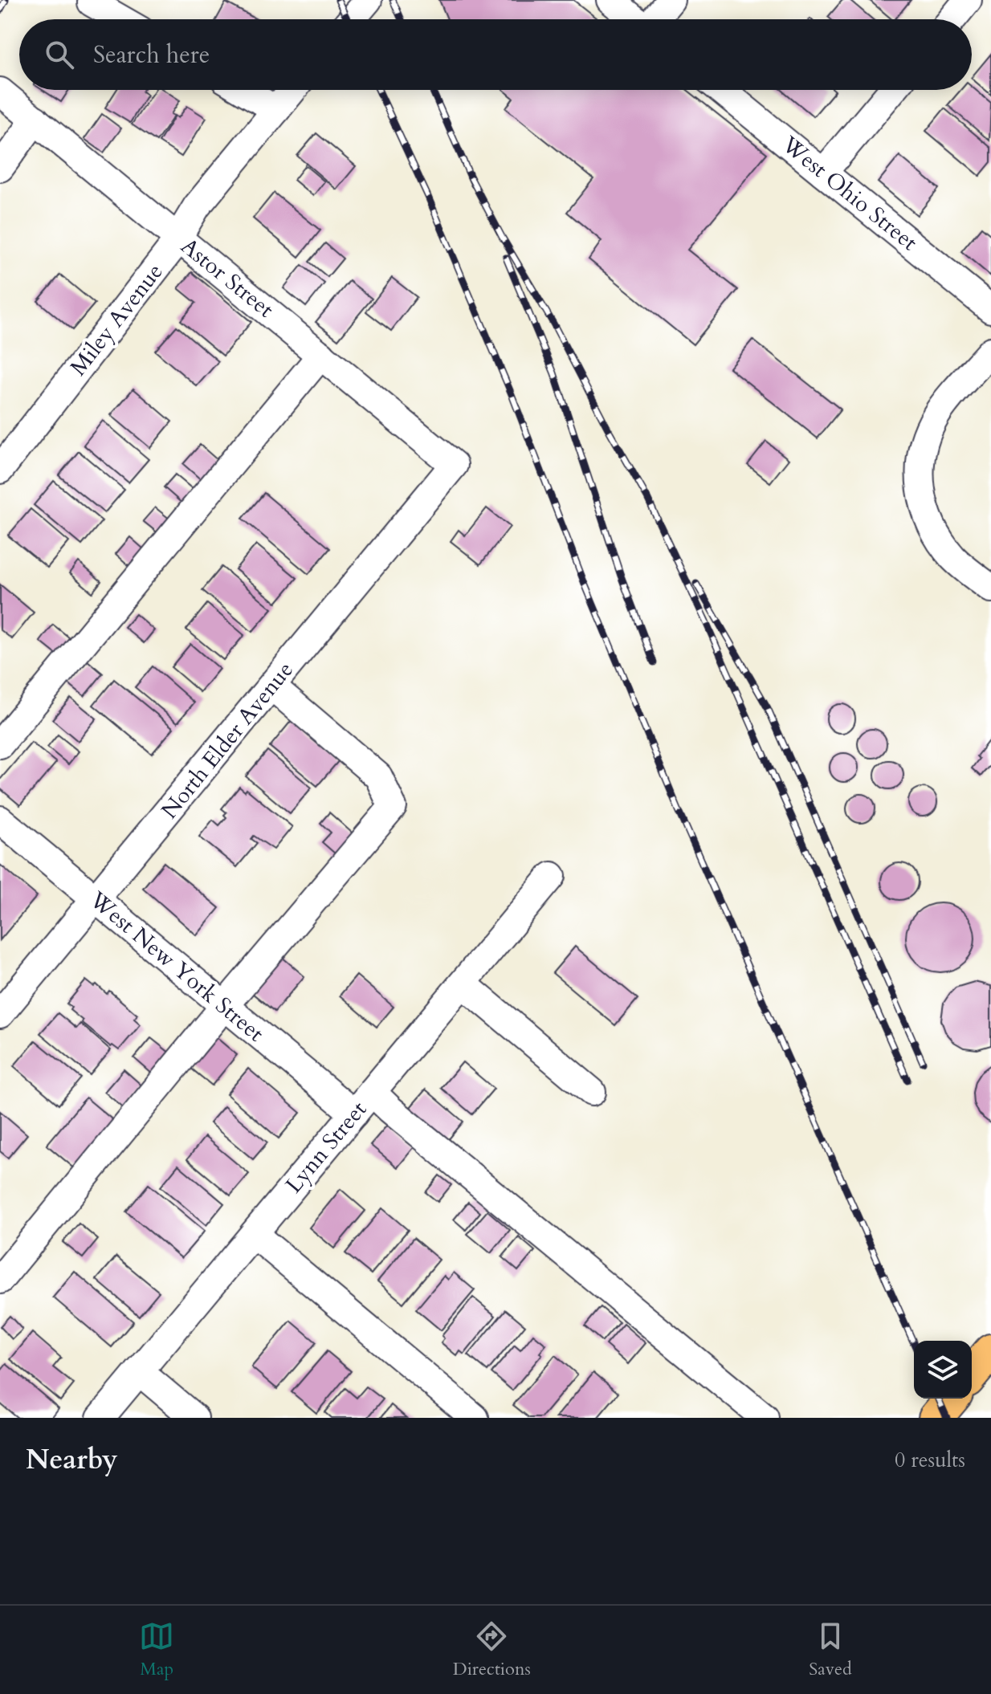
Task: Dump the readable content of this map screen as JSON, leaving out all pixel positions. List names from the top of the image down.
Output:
{
  "streets": {
    "street": [
      "West Ohio Street",
      "Astor Street",
      "Miley Avenue",
      "North Elder Avenue",
      "West New York Street",
      "Lynn Street"
    ]
  },
  "crossings": [
    ["Astor Street", "Miley Avenue"],
    ["Astor Street", "North Elder Avenue"],
    ["North Elder Avenue", "West New York Street"],
    ["West New York Street", "Lynn Street"]
  ],
  "page": {
    "search": "Search here",
    "heading": ["Nearby", "0 results"],
    "nav": ["Map", "Directions", "Saved"]
  }
}
